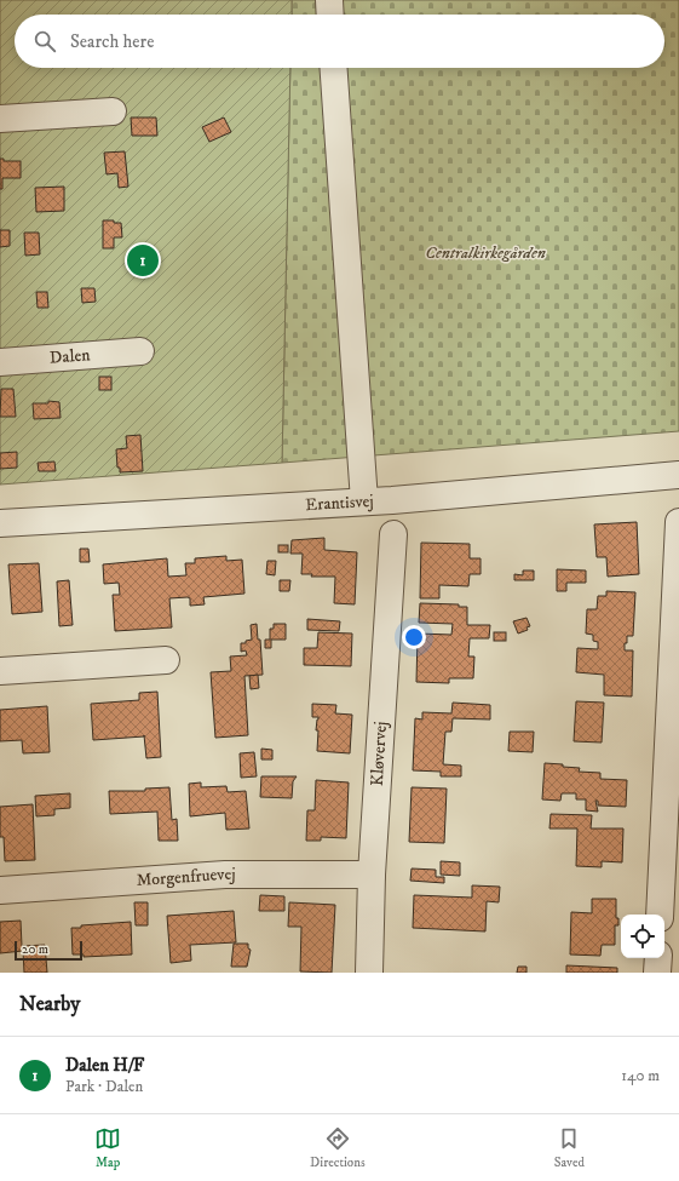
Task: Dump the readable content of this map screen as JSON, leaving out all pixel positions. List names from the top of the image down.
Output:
{
  "streets": {
    "street": [
      "Dalen",
      "Erantisvej",
      "Kløvervej",
      "Morgenfruevej"
    ]
  },
  "crossings": [
    ["Kløvervej", "Morgenfruevej"]
  ],
  "parks": ["Centralkirkegården"],
  "scale_bar": "20 m",
  "page": {
    "search": "Search here",
    "pins": "1",
    "scale": "20 m",
    "heading": "Nearby",
    "list": [
      {
        "mark": "1",
        "name": "Dalen H/F",
        "note": "Park · Dalen",
        "value": "140 m"
      }
    ],
    "nav": ["Map", "Directions", "Saved"]
  }
}
